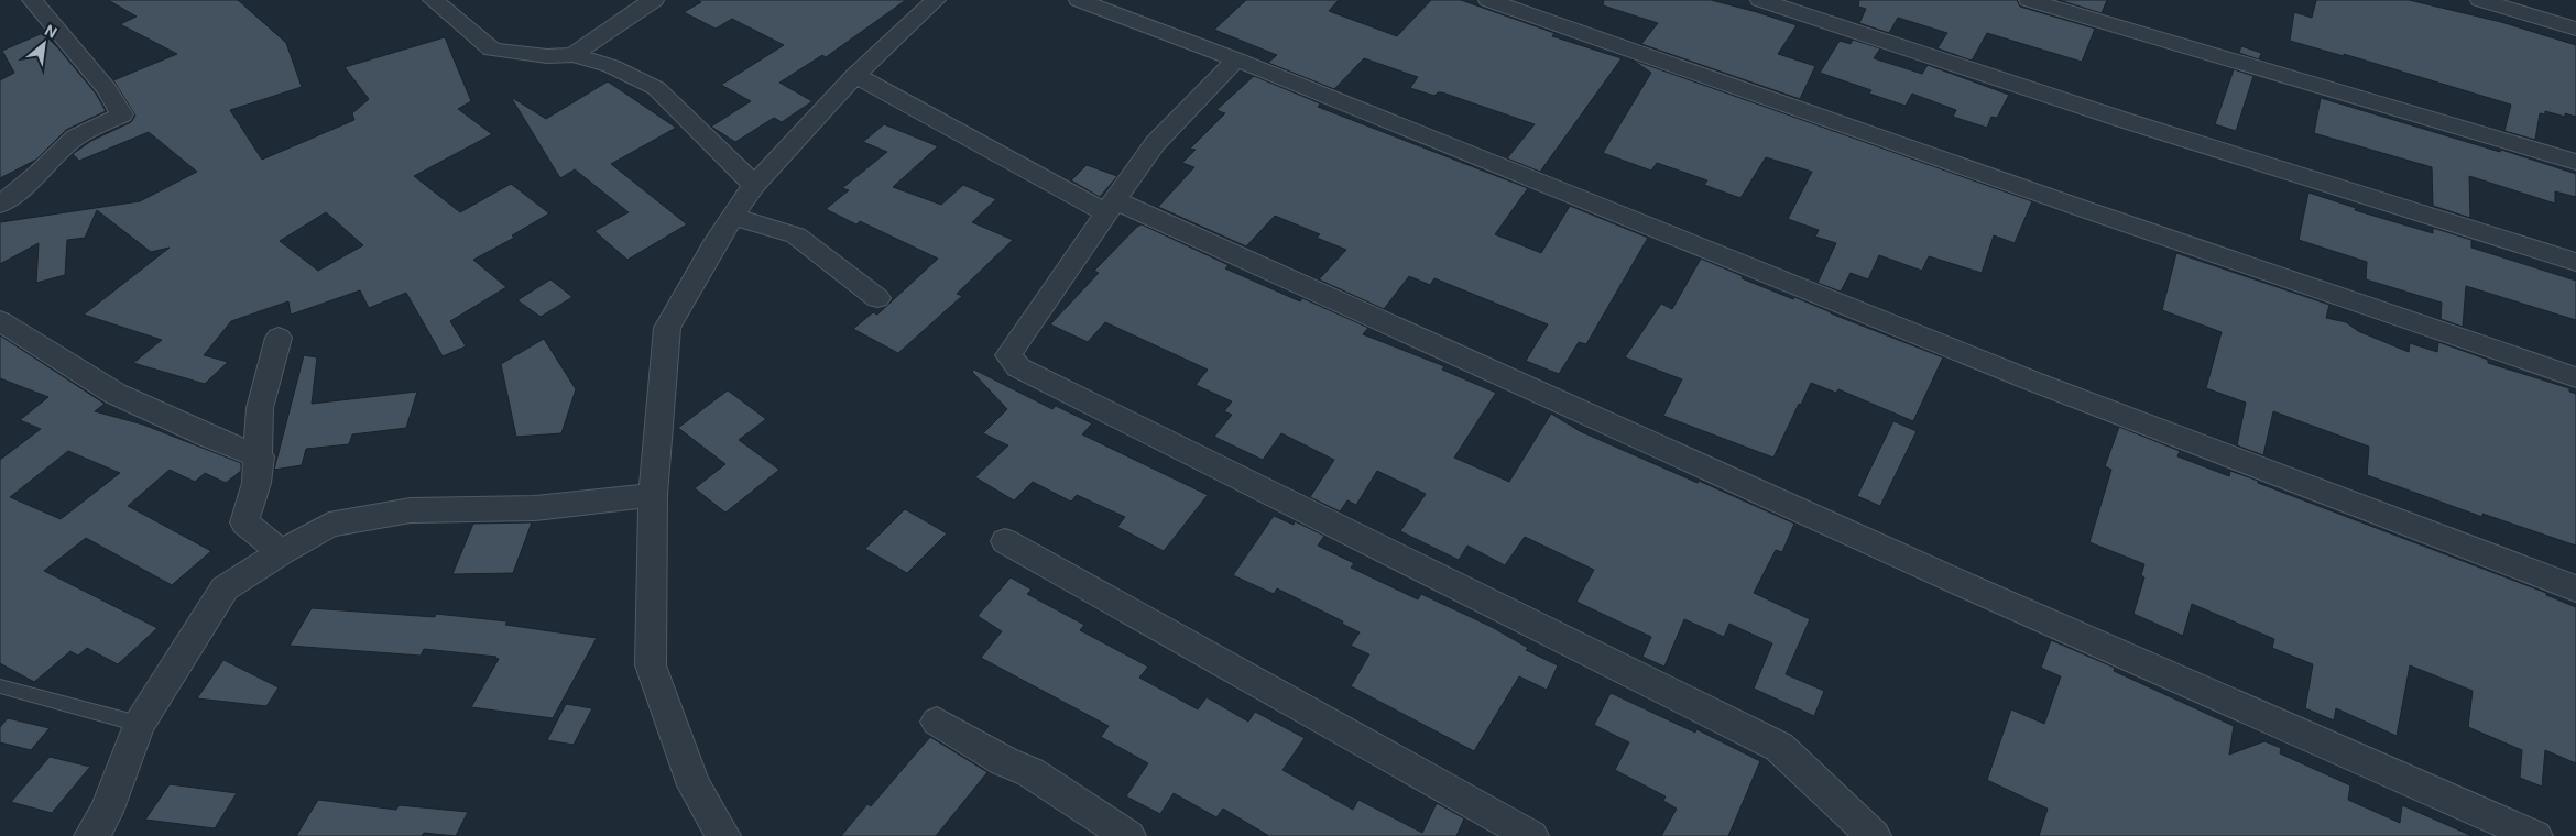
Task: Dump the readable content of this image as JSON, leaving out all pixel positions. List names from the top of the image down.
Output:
{
  "north": "top right"
}
